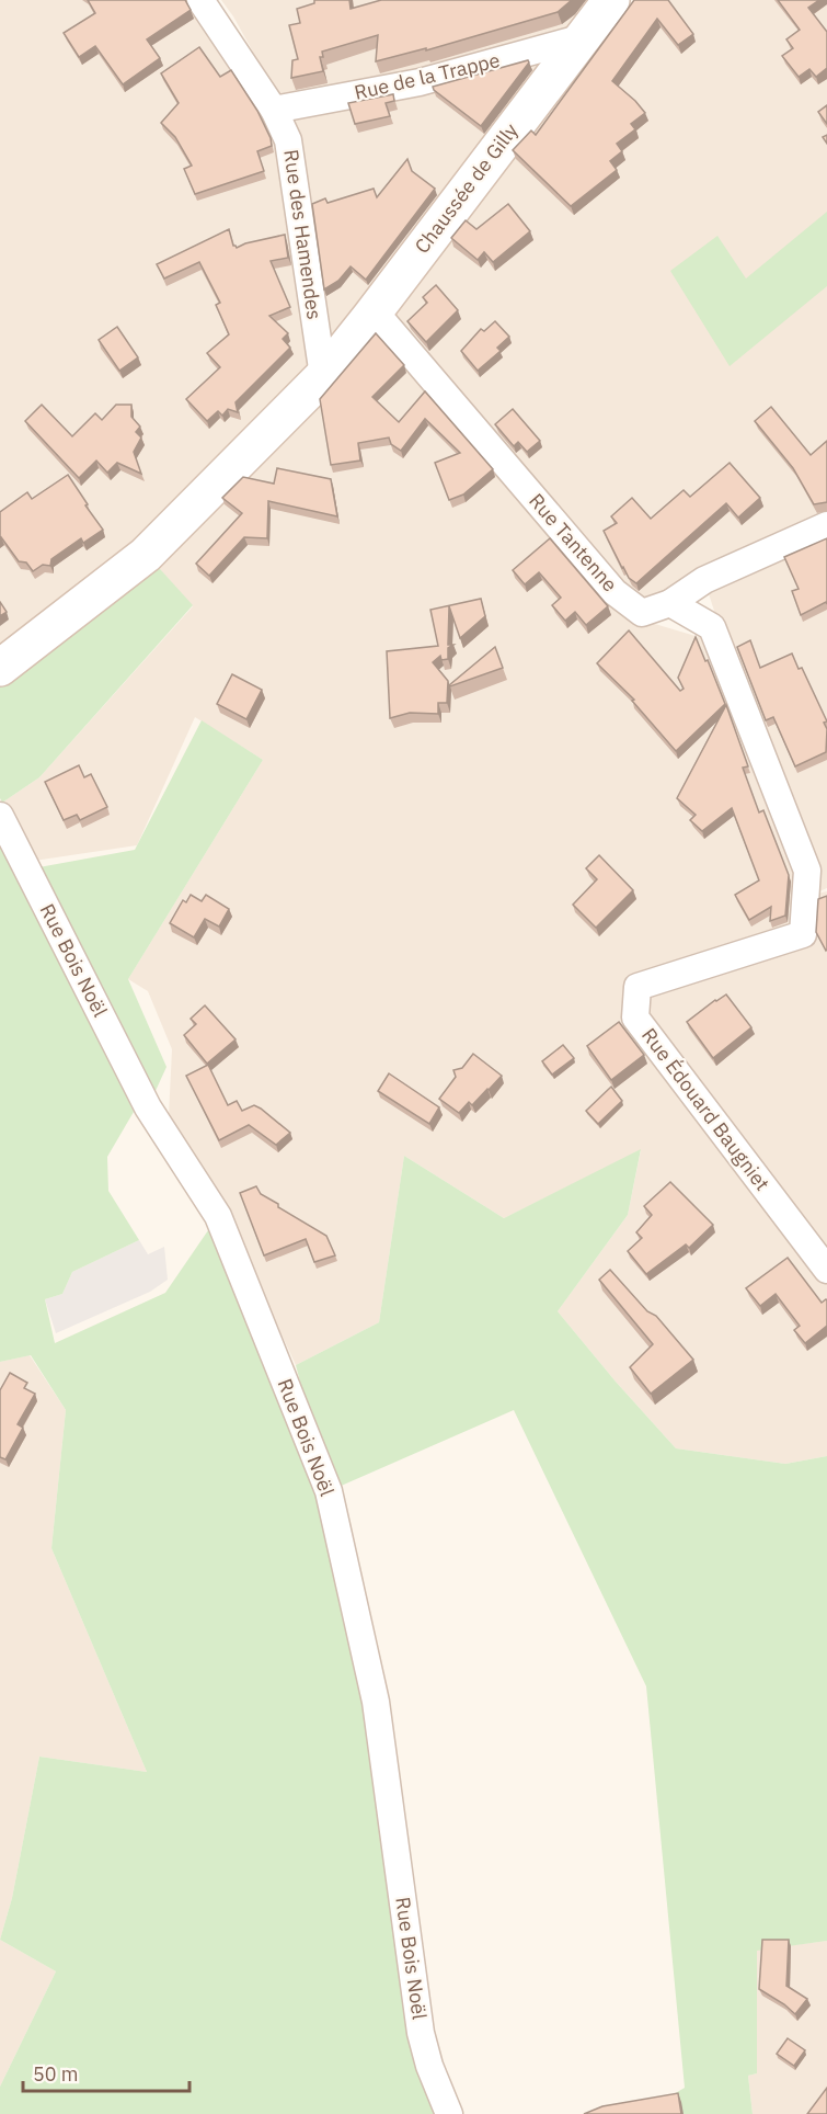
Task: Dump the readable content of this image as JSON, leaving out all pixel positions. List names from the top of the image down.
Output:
{
  "streets": {
    "main road": ["Chaussée de Gilly"],
    "street": [
      "Rue de la Trappe",
      "Rue des Hamendes",
      "Rue Tantenne",
      "Rue Bois Noël",
      "Rue Édouard Baugniet"
    ]
  },
  "crossings": [
    ["Rue de la Trappe", "Chaussée de Gilly"],
    ["Rue de la Trappe", "Rue des Hamendes"],
    ["Chaussée de Gilly", "Rue des Hamendes"],
    ["Chaussée de Gilly", "Rue Tantenne"],
    ["Rue Tantenne", "Rue Édouard Baugniet"]
  ],
  "scale_bar": "50 m"
}
